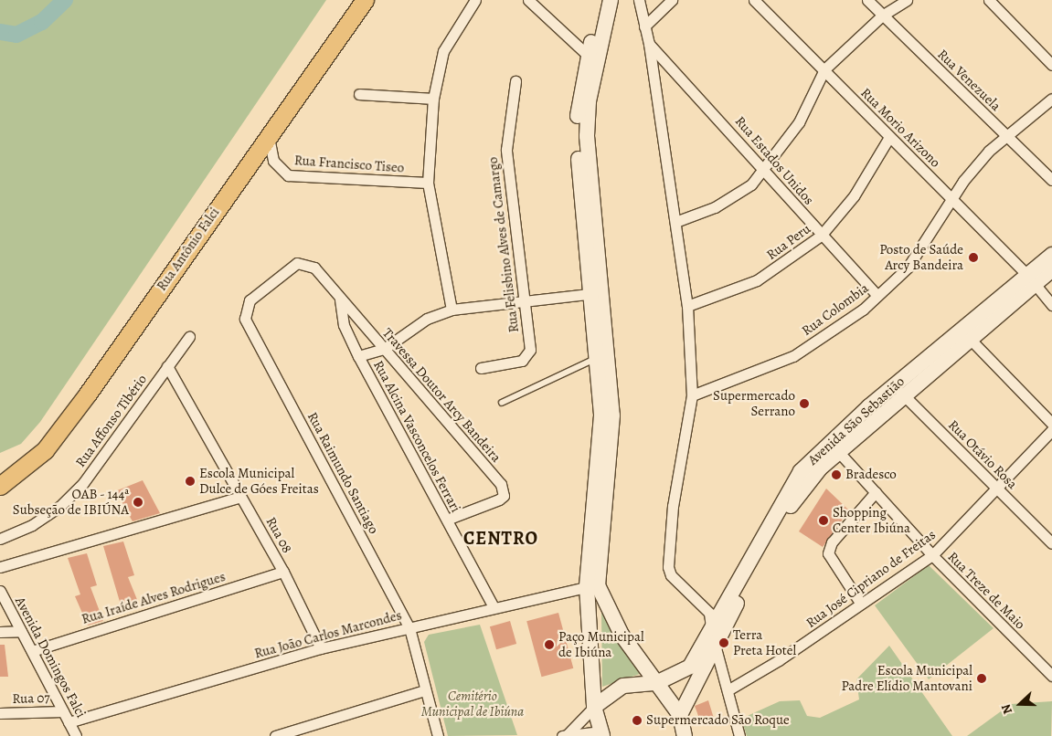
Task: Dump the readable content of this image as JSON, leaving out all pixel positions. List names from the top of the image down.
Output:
{
  "streets": {
    "main road": ["Rua Antônio Falci", "Avenida São Sebastião"],
    "street": [
      "Rua Venezuela",
      "Rua Morio Arizono",
      "Rua Estados Unidos",
      "Rua Francisco Tiseo",
      "Rua Peru",
      "Rua Felisbino Alves de Camargo",
      "Rua Colombia",
      "Travessa Doutor Arcy Bandeira",
      "Rua Affonso Tibério",
      "Rua Alcina Vasconcelos Ferrari",
      "Rua Otávio Rosa",
      "Rua Raimundo Santiago",
      "Rua 08",
      "Rua José Cipriano de Freitas",
      "Rua Treze de Maio",
      "Rua Iraíde Alves Rodrigues",
      "Rua João Carlos Marcondes",
      "Avenida Domingos Falci",
      "Rua 07"
    ]
  },
  "crossings": [
    ["Rua Venezuela", "Rua Colombia"],
    ["Rua Morio Arizono", "Rua Peru"],
    ["Rua Morio Arizono", "Rua Colombia"],
    ["Rua Morio Arizono", "Avenida São Sebastião"],
    ["Rua Estados Unidos", "Rua Peru"],
    ["Rua Estados Unidos", "Rua Colombia"],
    ["Rua Francisco Tiseo", "Rua Antônio Falci"],
    ["Travessa Doutor Arcy Bandeira", "Rua Alcina Vasconcelos Ferrari"],
    ["Travessa Doutor Arcy Bandeira", "Rua Raimundo Santiago"],
    ["Rua Affonso Tibério", "Rua 08"],
    ["Avenida São Sebastião", "Rua Otávio Rosa"],
    ["Avenida São Sebastião", "Rua Treze de Maio"],
    ["Rua Alcina Vasconcelos Ferrari", "Rua João Carlos Marcondes"],
    ["Rua Otávio Rosa", "Rua José Cipriano de Freitas"],
    ["Rua Raimundo Santiago", "Rua João Carlos Marcondes"],
    ["Rua 08", "Rua Iraíde Alves Rodrigues"],
    ["Rua 08", "Rua João Carlos Marcondes"],
    ["Rua José Cipriano de Freitas", "Rua Treze de Maio"],
    ["Rua Iraíde Alves Rodrigues", "Avenida Domingos Falci"],
    ["Rua João Carlos Marcondes", "Avenida Domingos Falci"],
    ["Avenida Domingos Falci", "Rua 07"]
  ],
  "districts": ["CENTRO"],
  "parks": ["Cemitério Municipal de Ibiúna"],
  "places": [
    "Posto de Saúde Arcy Bandeira",
    "Supermercado Serrano",
    "Bradesco",
    "Escola Municipal Dulce de Góes Freitas",
    "OAB - 144ª Subseção de IBIÚNA",
    "Shopping Center Ibiúna",
    "Terra Preta Hotel",
    "Paço Municipal de Ibiúna",
    "Escola Municipal Padre Elídio Mantovani",
    "Supermercado São Roque"
  ],
  "north": "left"
}
